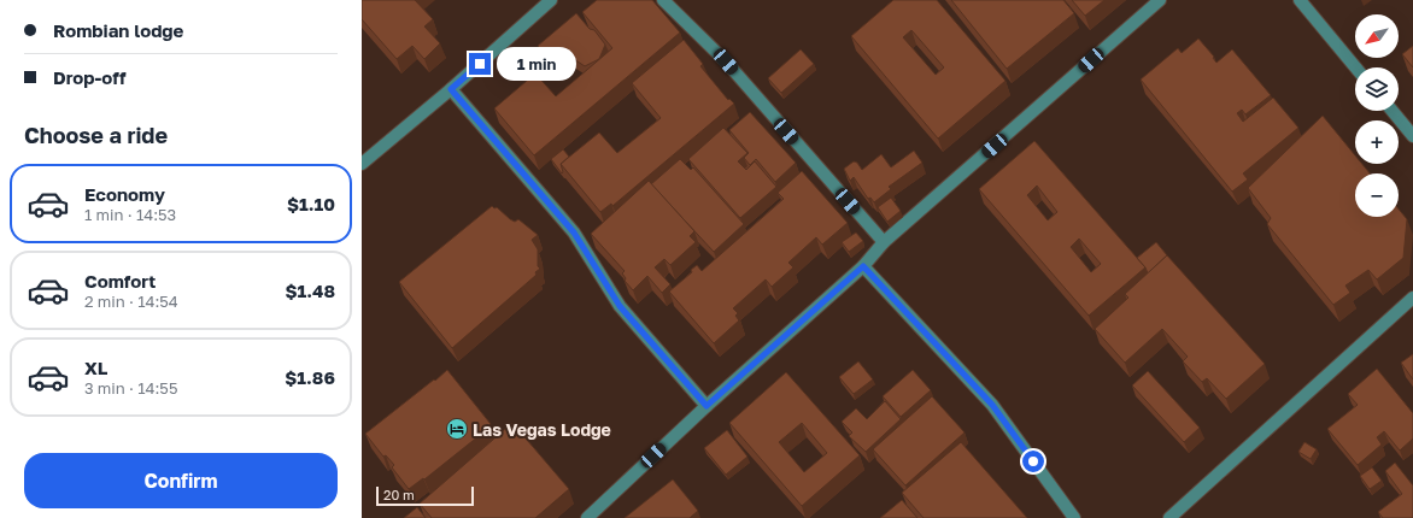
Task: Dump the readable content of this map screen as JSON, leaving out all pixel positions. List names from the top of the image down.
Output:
{
  "places": {
    "hotel": ["Las Vegas Lodge"]
  },
  "scale_bar": "20 m",
  "north": "bottom left",
  "page": {
    "banner": ["Rombian lodge", "Drop-off"],
    "map_buttons": ["+", "−"],
    "bubble": "1 min",
    "heading": "Choose a ride",
    "list": [
      {
        "name": "Economy",
        "note": "1 min · 14:53",
        "value": "$1.10"
      },
      {
        "name": "Comfort",
        "note": "2 min · 14:54",
        "value": "$1.48"
      },
      {
        "name": "XL",
        "note": "3 min · 14:55",
        "value": "$1.86"
      }
    ],
    "buttons": "Confirm",
    "scale": "20 m"
  }
}
